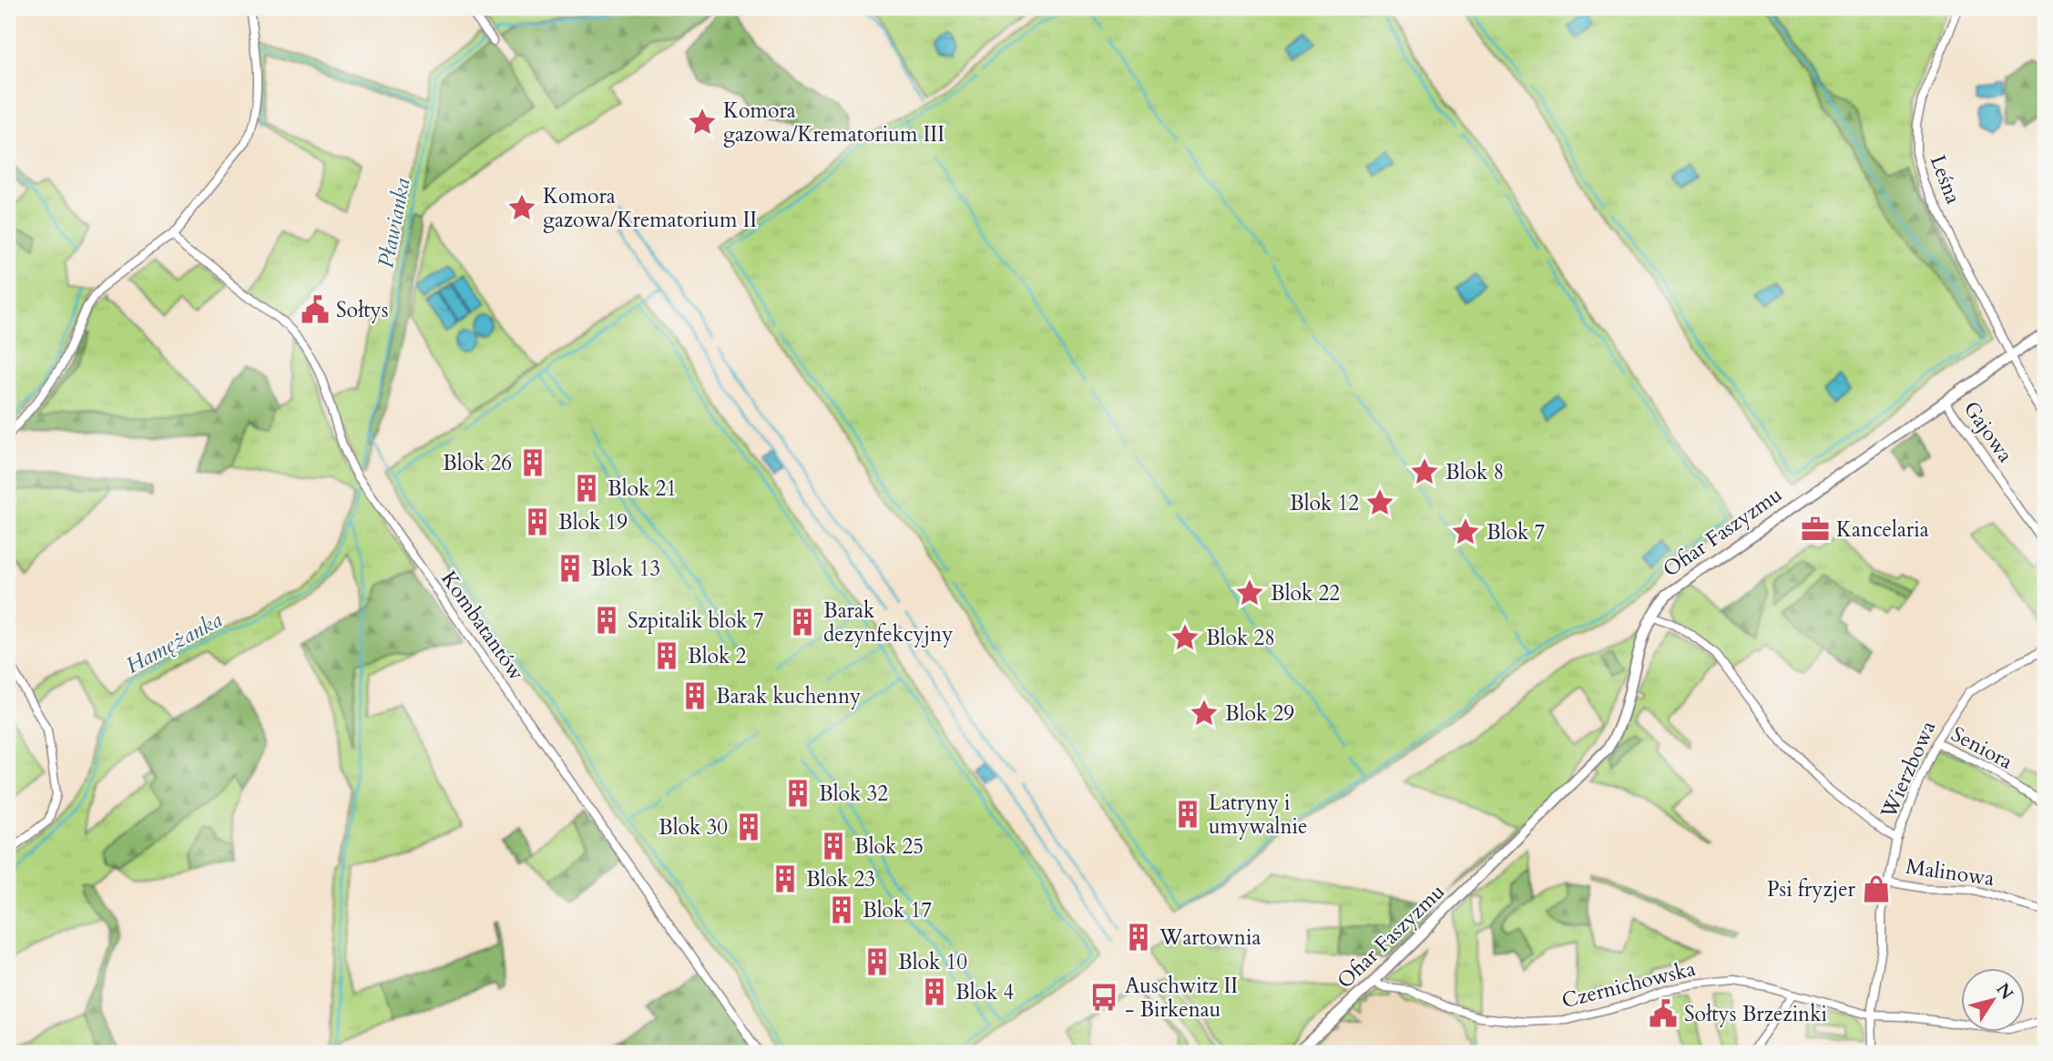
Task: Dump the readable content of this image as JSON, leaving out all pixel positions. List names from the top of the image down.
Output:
{
  "streets": {
    "street": [
      "Leśna",
      "Gajowa",
      "Ofiar Faszyzmu",
      "Kombatantów",
      "Seniora",
      "Wierzbowa",
      "Malinowa",
      "Czernichowska"
    ]
  },
  "crossings": [
    ["Leśna", "Ofiar Faszyzmu"],
    ["Gajowa", "Ofiar Faszyzmu"],
    ["Ofiar Faszyzmu", "Czernichowska"],
    ["Seniora", "Wierzbowa"],
    ["Wierzbowa", "Malinowa"],
    ["Wierzbowa", "Czernichowska"]
  ],
  "water": ["Pławianka", "Hamężanka"],
  "places": {
    "place": [
      "Komora gazowa/Krematorium III",
      "Komora gazowa/Krematorium II",
      "Blok 8",
      "Blok 12",
      "Blok 7",
      "Blok 22",
      "Blok 28",
      "Blok 29"
    ],
    "public building": ["Sołtys", "Sołtys Brzezinki"],
    "building": [
      "Blok 26",
      "Blok 21",
      "Blok 19",
      "Blok 13",
      "Szpitalik blok 7",
      "Barak dezynfekcyjny",
      "Blok 2",
      "Barak kuchenny",
      "Blok 32",
      "Latryny i umywalnie",
      "Blok 30",
      "Blok 25",
      "Blok 23",
      "Blok 17",
      "Wartownia",
      "Blok 10",
      "Blok 4"
    ],
    "office": ["Kancelaria"],
    "shop": ["Psi fryzjer"],
    "bus stop": ["Auschwitz II - Birkenau"]
  },
  "north": "top right"
}
